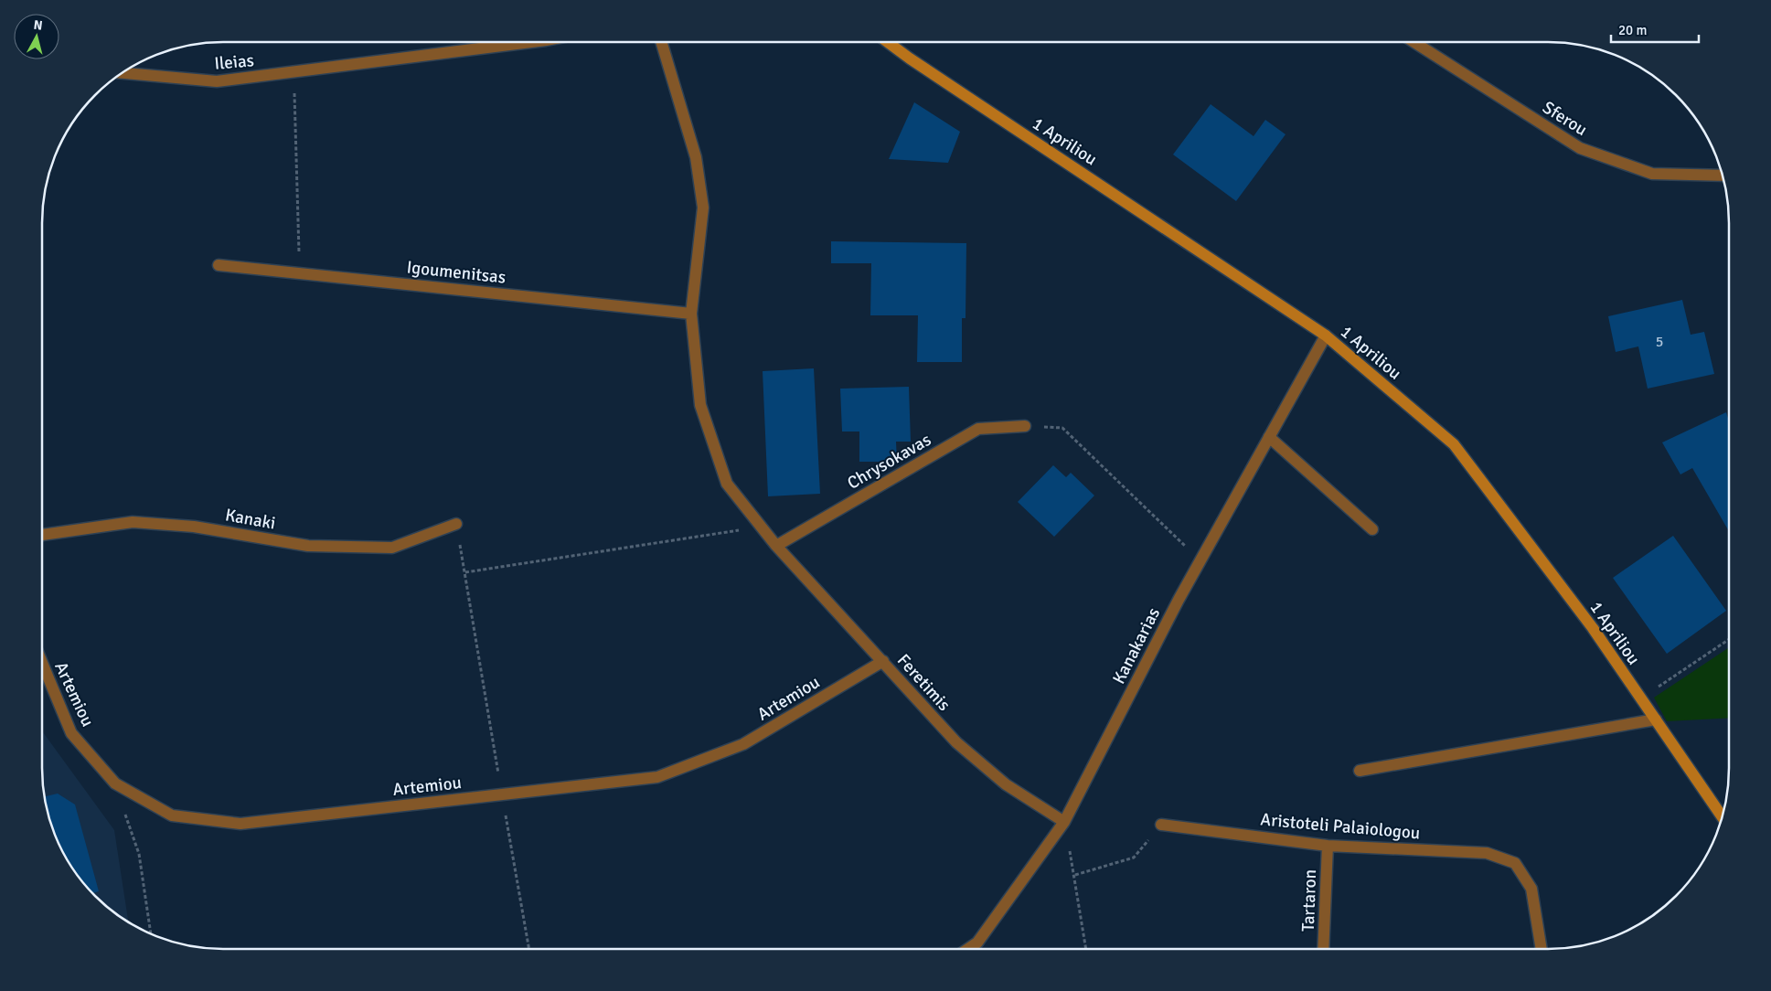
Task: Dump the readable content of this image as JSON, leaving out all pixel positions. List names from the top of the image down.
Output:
{
  "streets": {
    "main road": ["1 Apriliou"],
    "street": [
      "Ileias",
      "Sferou",
      "Igoumenitsas",
      "Chrysokavas",
      "Kanaki",
      "Kanakarias",
      "Feretimis",
      "Artemiou",
      "Aristoteli Palaiologou",
      "Tartaron"
    ]
  },
  "crossings": [
    ["1 Apriliou", "Kanakarias"],
    ["Igoumenitsas", "Feretimis"],
    ["Chrysokavas", "Feretimis"],
    ["Kanakarias", "Feretimis"],
    ["Feretimis", "Artemiou"],
    ["Aristoteli Palaiologou", "Tartaron"]
  ],
  "house_numbers": ["5"],
  "scale_bar": "20 m",
  "north": "top"
}
